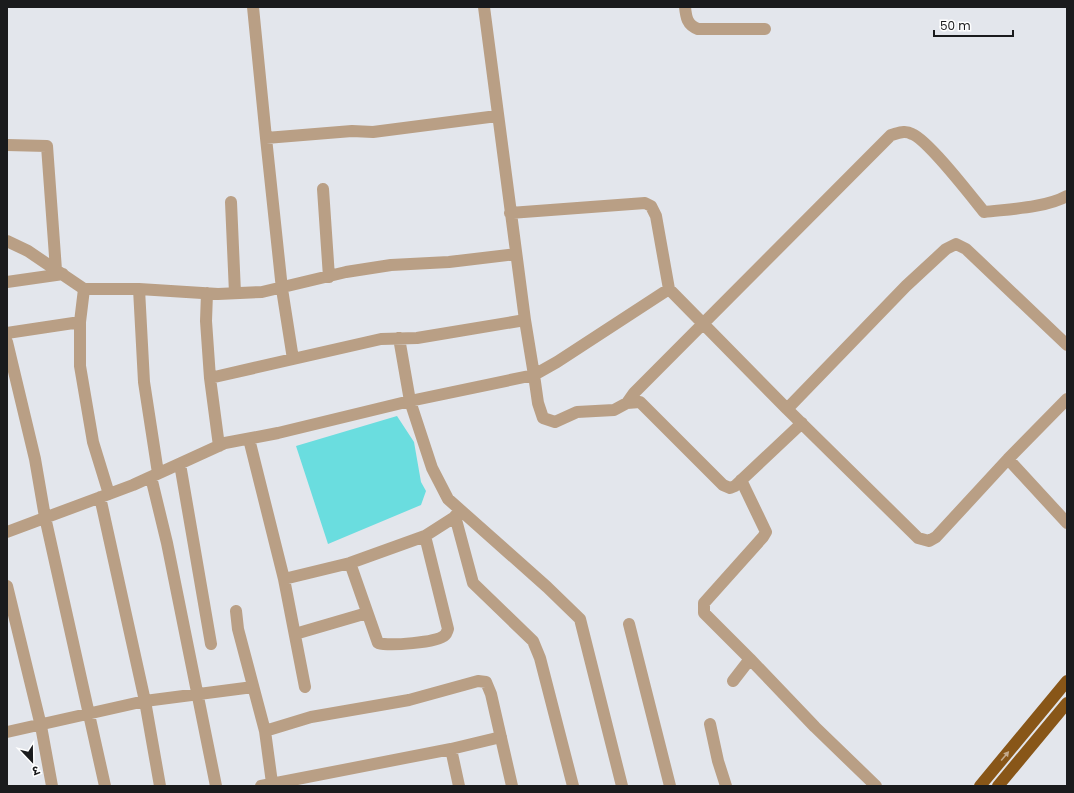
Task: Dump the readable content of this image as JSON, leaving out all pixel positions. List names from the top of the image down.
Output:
{
  "scale_bar": "50 m",
  "north": "bottom"
}
